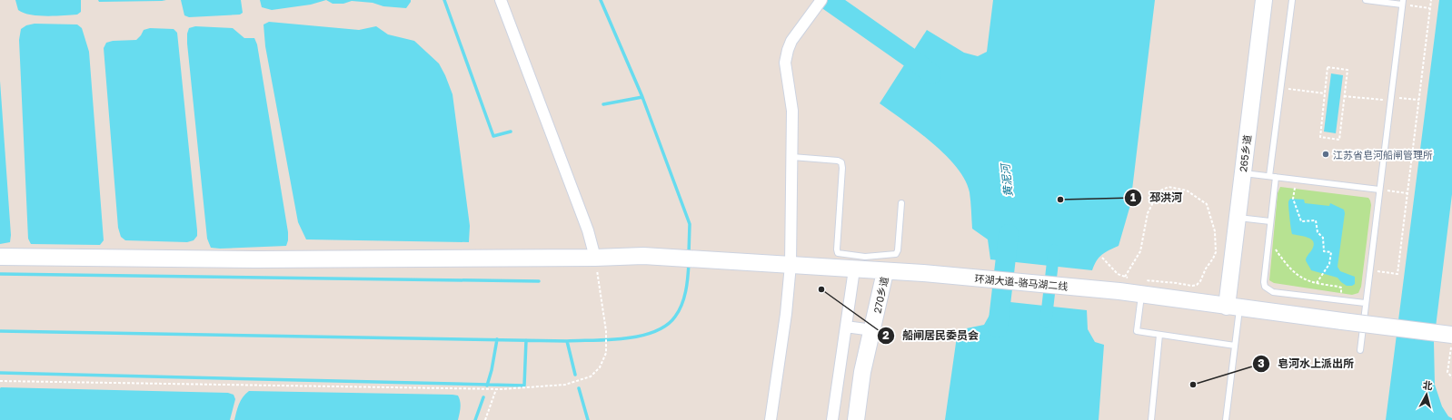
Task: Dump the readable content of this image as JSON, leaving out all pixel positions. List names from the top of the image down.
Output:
{
  "streets": {
    "street": ["265乡道", "环湖大道-骆马湖二线", "270乡道"]
  },
  "crossings": [
    ["环湖大道-骆马湖二线", "270乡道"]
  ],
  "water": ["黄泥河"],
  "places": [
    "江苏省皂河船闸管理所",
    "邳洪河",
    "船闸居民委员会",
    "皂河水上派出所"
  ],
  "north": "top"
}
